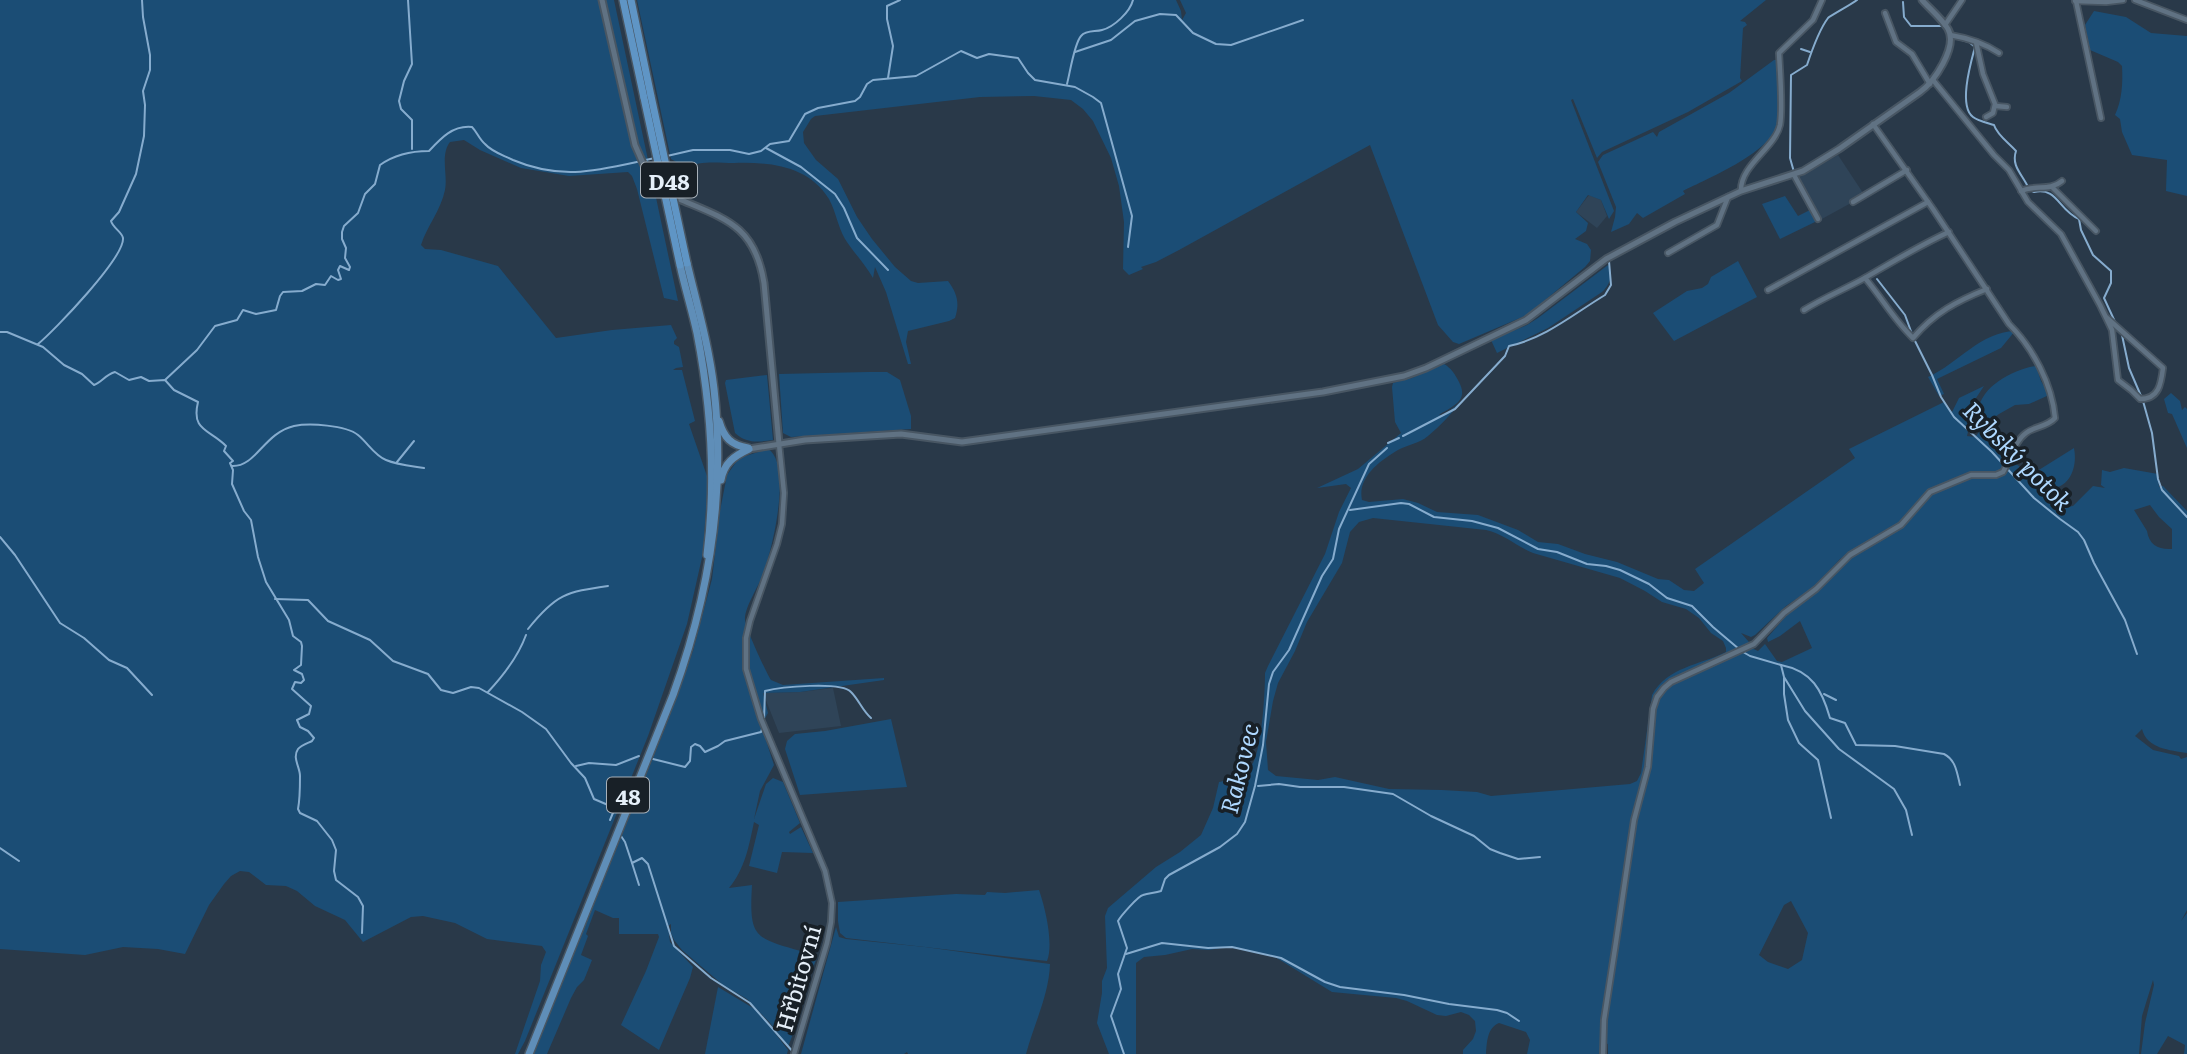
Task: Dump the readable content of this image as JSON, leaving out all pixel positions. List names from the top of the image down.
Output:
{
  "streets": {
    "highway": ["D48", "48"],
    "street": ["Hřbitovní"]
  },
  "crossings": [
    ["D48", "48"]
  ],
  "water": ["Rybský potok", "Rakovec"]
}
